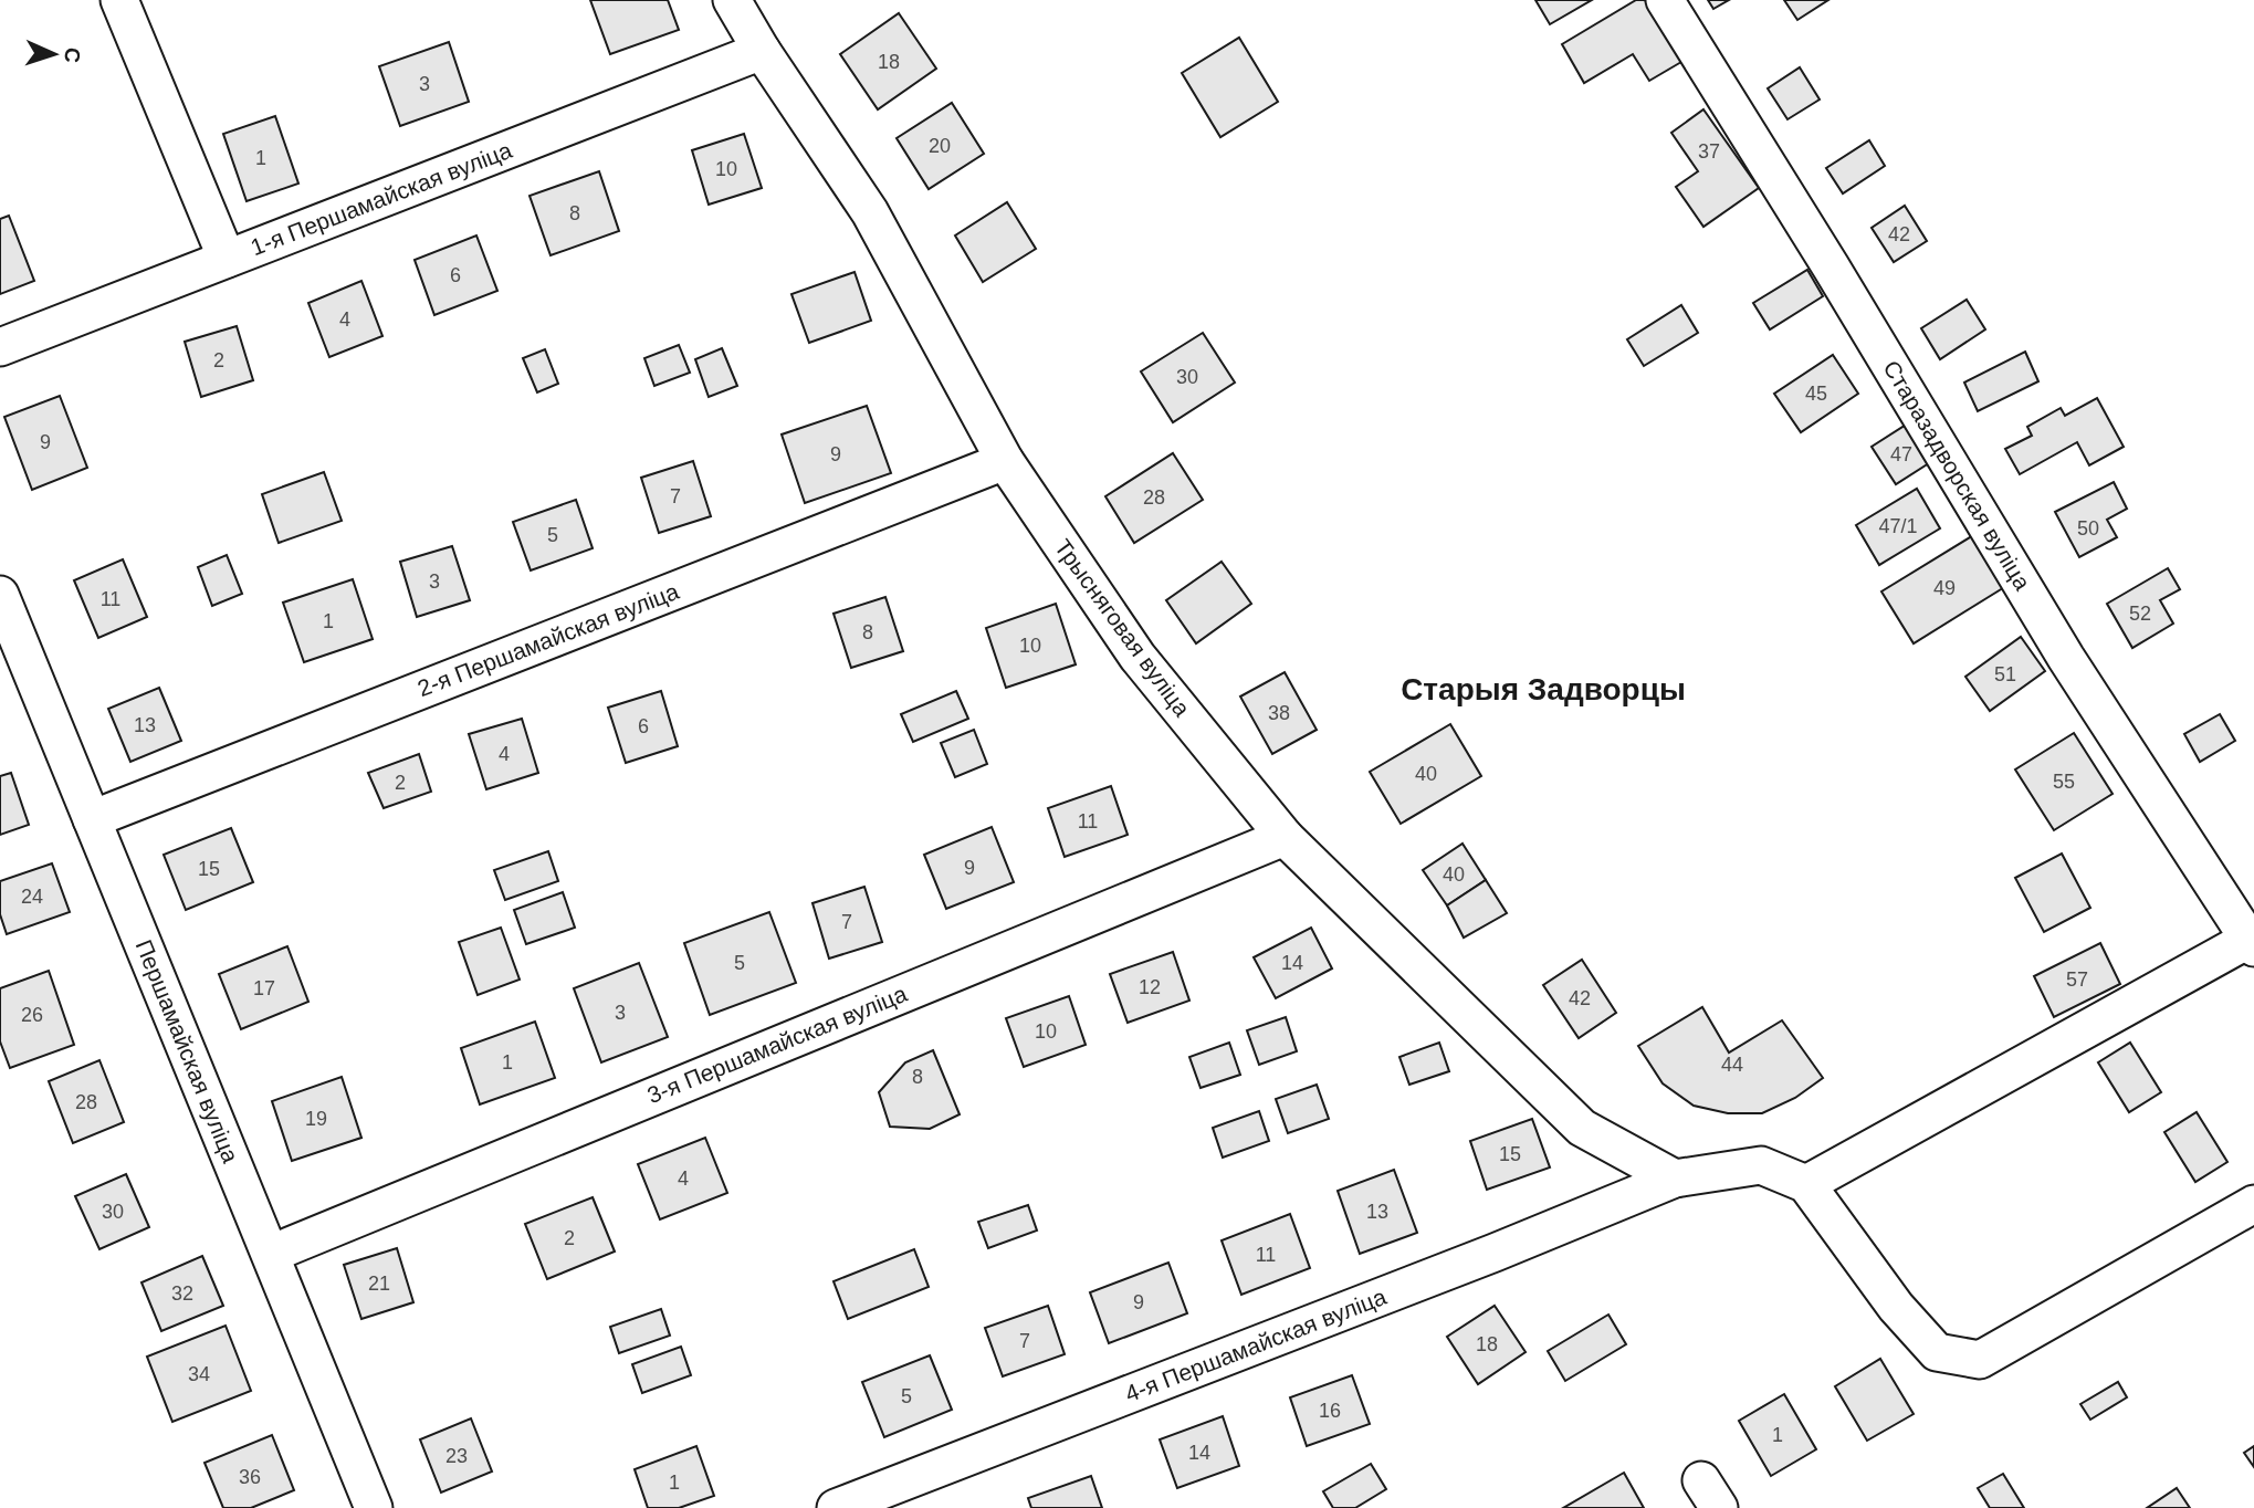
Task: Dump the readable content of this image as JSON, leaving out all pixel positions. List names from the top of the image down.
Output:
{
  "streets": {
    "street": [
      "1-я Першамайская вуліца",
      "Старазадворская вуліца",
      "Трысняговая вуліца",
      "2-я Першамайская вуліца",
      "3-я Першамайская вуліца",
      "Першамайская вуліца",
      "4-я Першамайская вуліца"
    ]
  },
  "crossings": [
    ["1-я Першамайская вуліца", "Трысняговая вуліца"],
    ["Трысняговая вуліца", "2-я Першамайская вуліца"],
    ["Трысняговая вуліца", "3-я Першамайская вуліца"],
    ["Трысняговая вуліца", "4-я Першамайская вуліца"],
    ["2-я Першамайская вуліца", "Першамайская вуліца"],
    ["3-я Першамайская вуліца", "Першамайская вуліца"]
  ],
  "districts": ["Старыя Задворцы"],
  "house_numbers": [
    "18",
    "3",
    "20",
    "37",
    "1",
    "10",
    "8",
    "42",
    "6",
    "4",
    "2",
    "30",
    "45",
    "9",
    "9",
    "47",
    "7",
    "28",
    "47/1",
    "50",
    "5",
    "3",
    "49",
    "11",
    "52",
    "1",
    "8",
    "10",
    "51",
    "38",
    "13",
    "6",
    "4",
    "40",
    "55",
    "2",
    "11",
    "9",
    "15",
    "40",
    "24",
    "7",
    "5",
    "14",
    "57",
    "12",
    "17",
    "42",
    "3",
    "26",
    "10",
    "1",
    "44",
    "8",
    "28",
    "19",
    "15",
    "4",
    "30",
    "13",
    "2",
    "11",
    "21",
    "32",
    "9",
    "7",
    "18",
    "34",
    "5",
    "16",
    "1",
    "14",
    "23",
    "36",
    "1"
  ],
  "north": "right"
}
